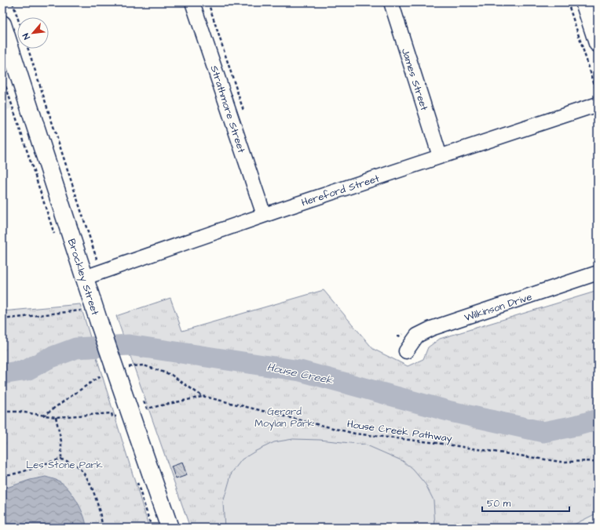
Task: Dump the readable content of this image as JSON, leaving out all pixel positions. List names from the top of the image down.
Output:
{
  "streets": {
    "main road": ["Brockley Street"],
    "street": [
      "James Street",
      "Strathmore Street",
      "Hereford Street",
      "Wilkinson Drive"
    ],
    "path": ["House Creek Pathway"]
  },
  "crossings": [
    ["James Street", "Hereford Street"],
    ["Strathmore Street", "Hereford Street"],
    ["Hereford Street", "Brockley Street"]
  ],
  "water": ["House Creek"],
  "parks": ["Gerard Moylan Park", "Les Stone Park"],
  "scale_bar": "50 m",
  "north": "bottom left"
}
